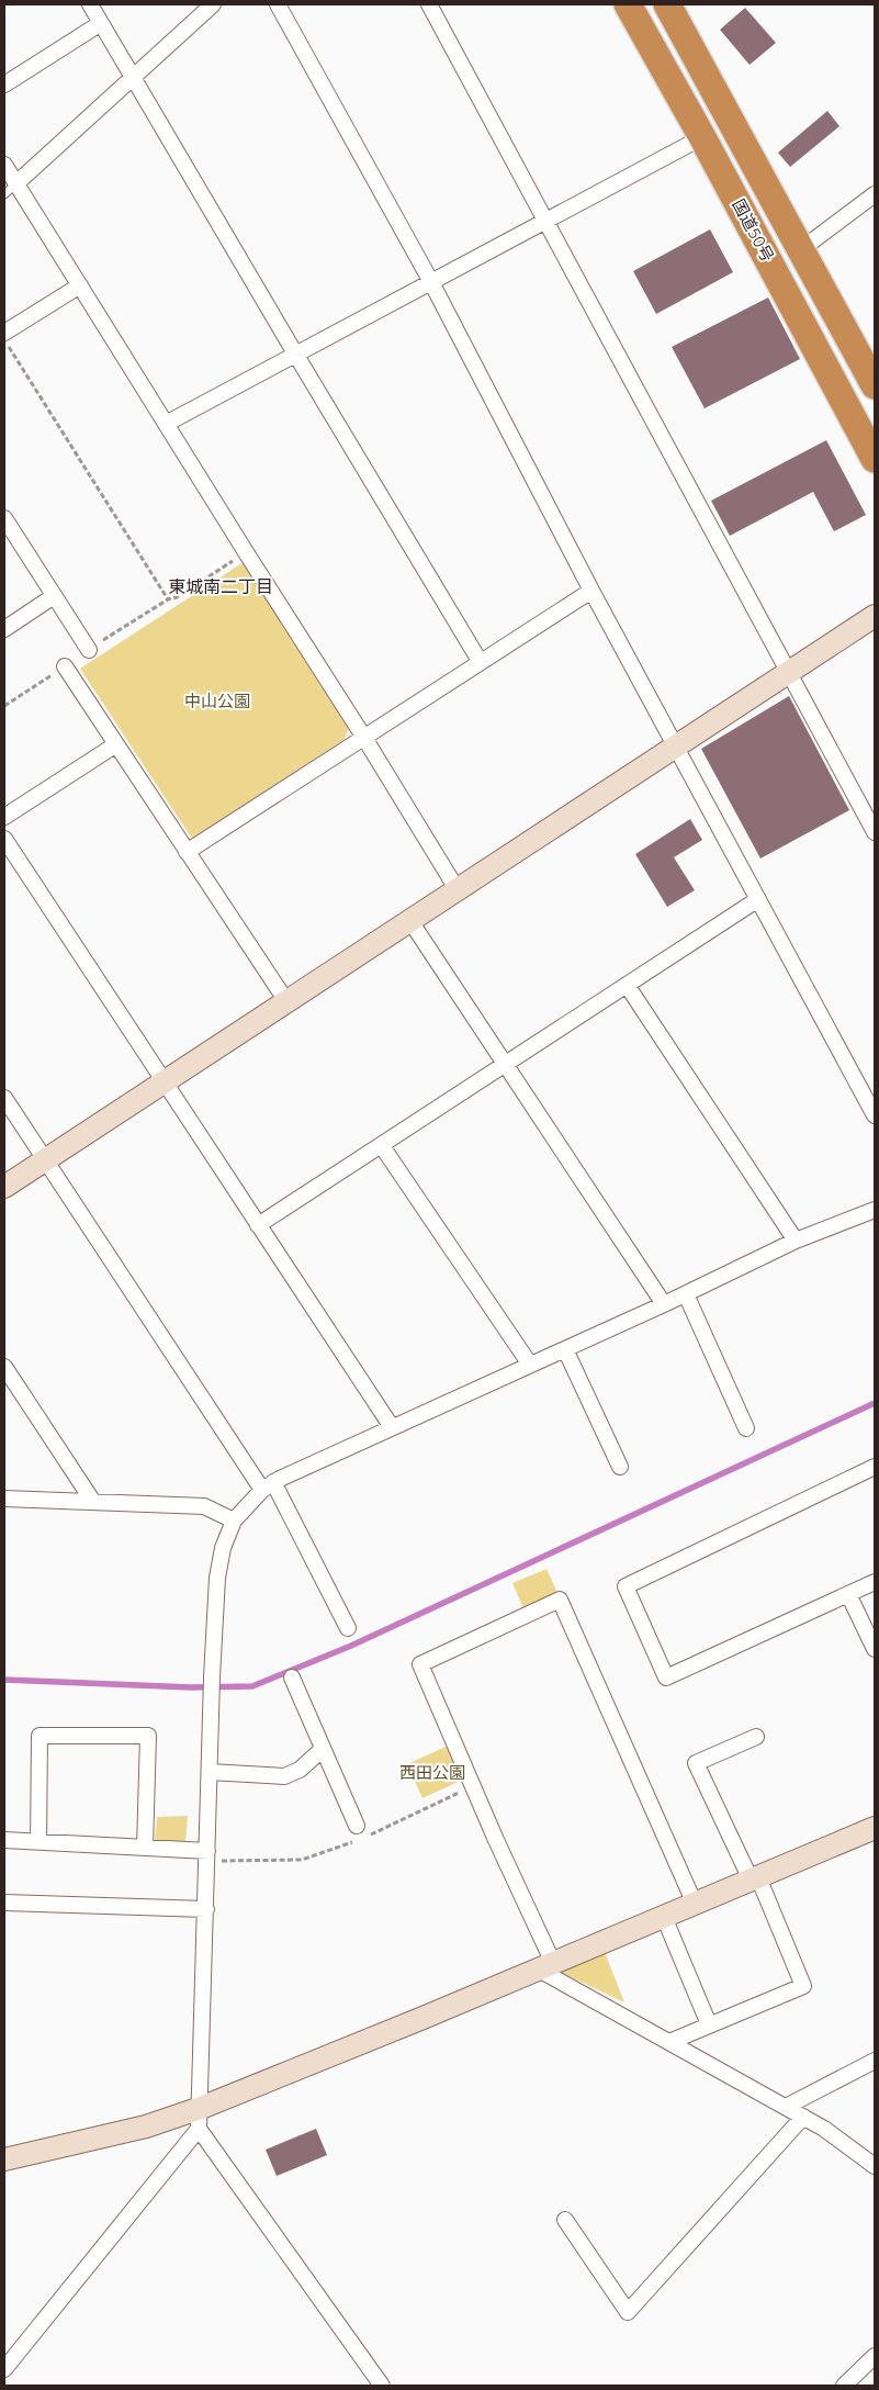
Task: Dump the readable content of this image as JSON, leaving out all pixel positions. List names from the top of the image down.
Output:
{
  "streets": {
    "highway": ["国道50号"]
  },
  "districts": ["東城南二丁目"],
  "parks": ["中山公園", "西田公園"]
}
